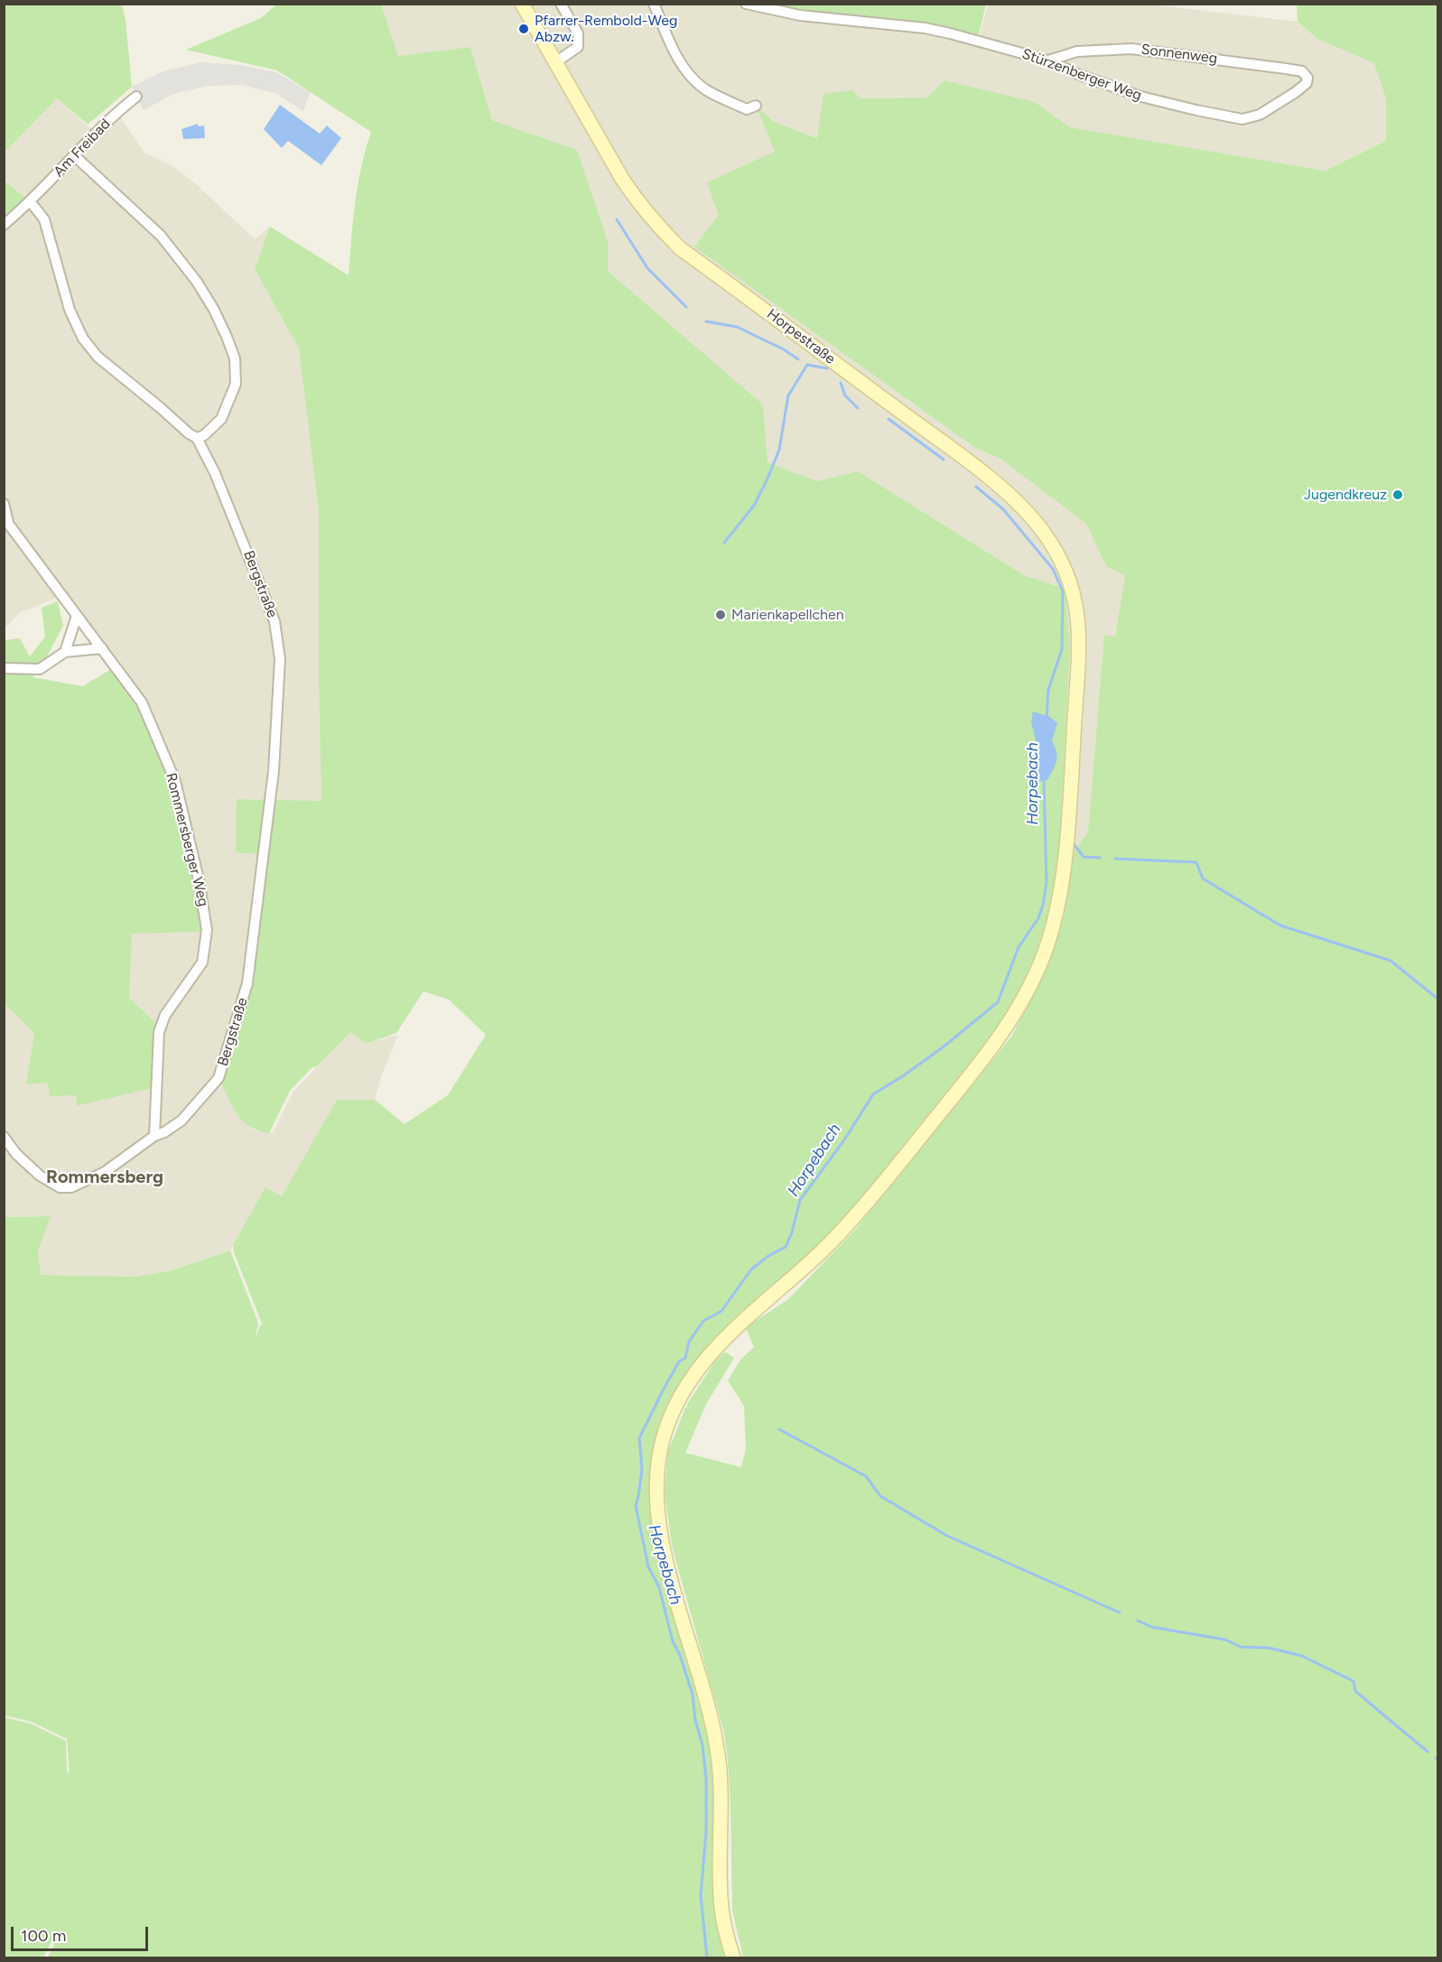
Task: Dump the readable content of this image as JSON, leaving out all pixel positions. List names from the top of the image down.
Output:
{
  "streets": {
    "street": [
      "Sonnenweg",
      "Stürzenberger Weg",
      "Am Freibad",
      "Horpestraße",
      "Bergstraße",
      "Rommersberger Weg"
    ]
  },
  "crossings": [
    ["Sonnenweg", "Stürzenberger Weg"],
    ["Am Freibad", "Bergstraße"],
    ["Bergstraße", "Rommersberger Weg"]
  ],
  "districts": ["Rommersberg"],
  "water": ["Horpebach"],
  "places": ["Pfarrer-Rembold-Weg Abzw.", "Jugendkreuz", "Marienkapellchen"],
  "scale_bar": "100 m"
}
